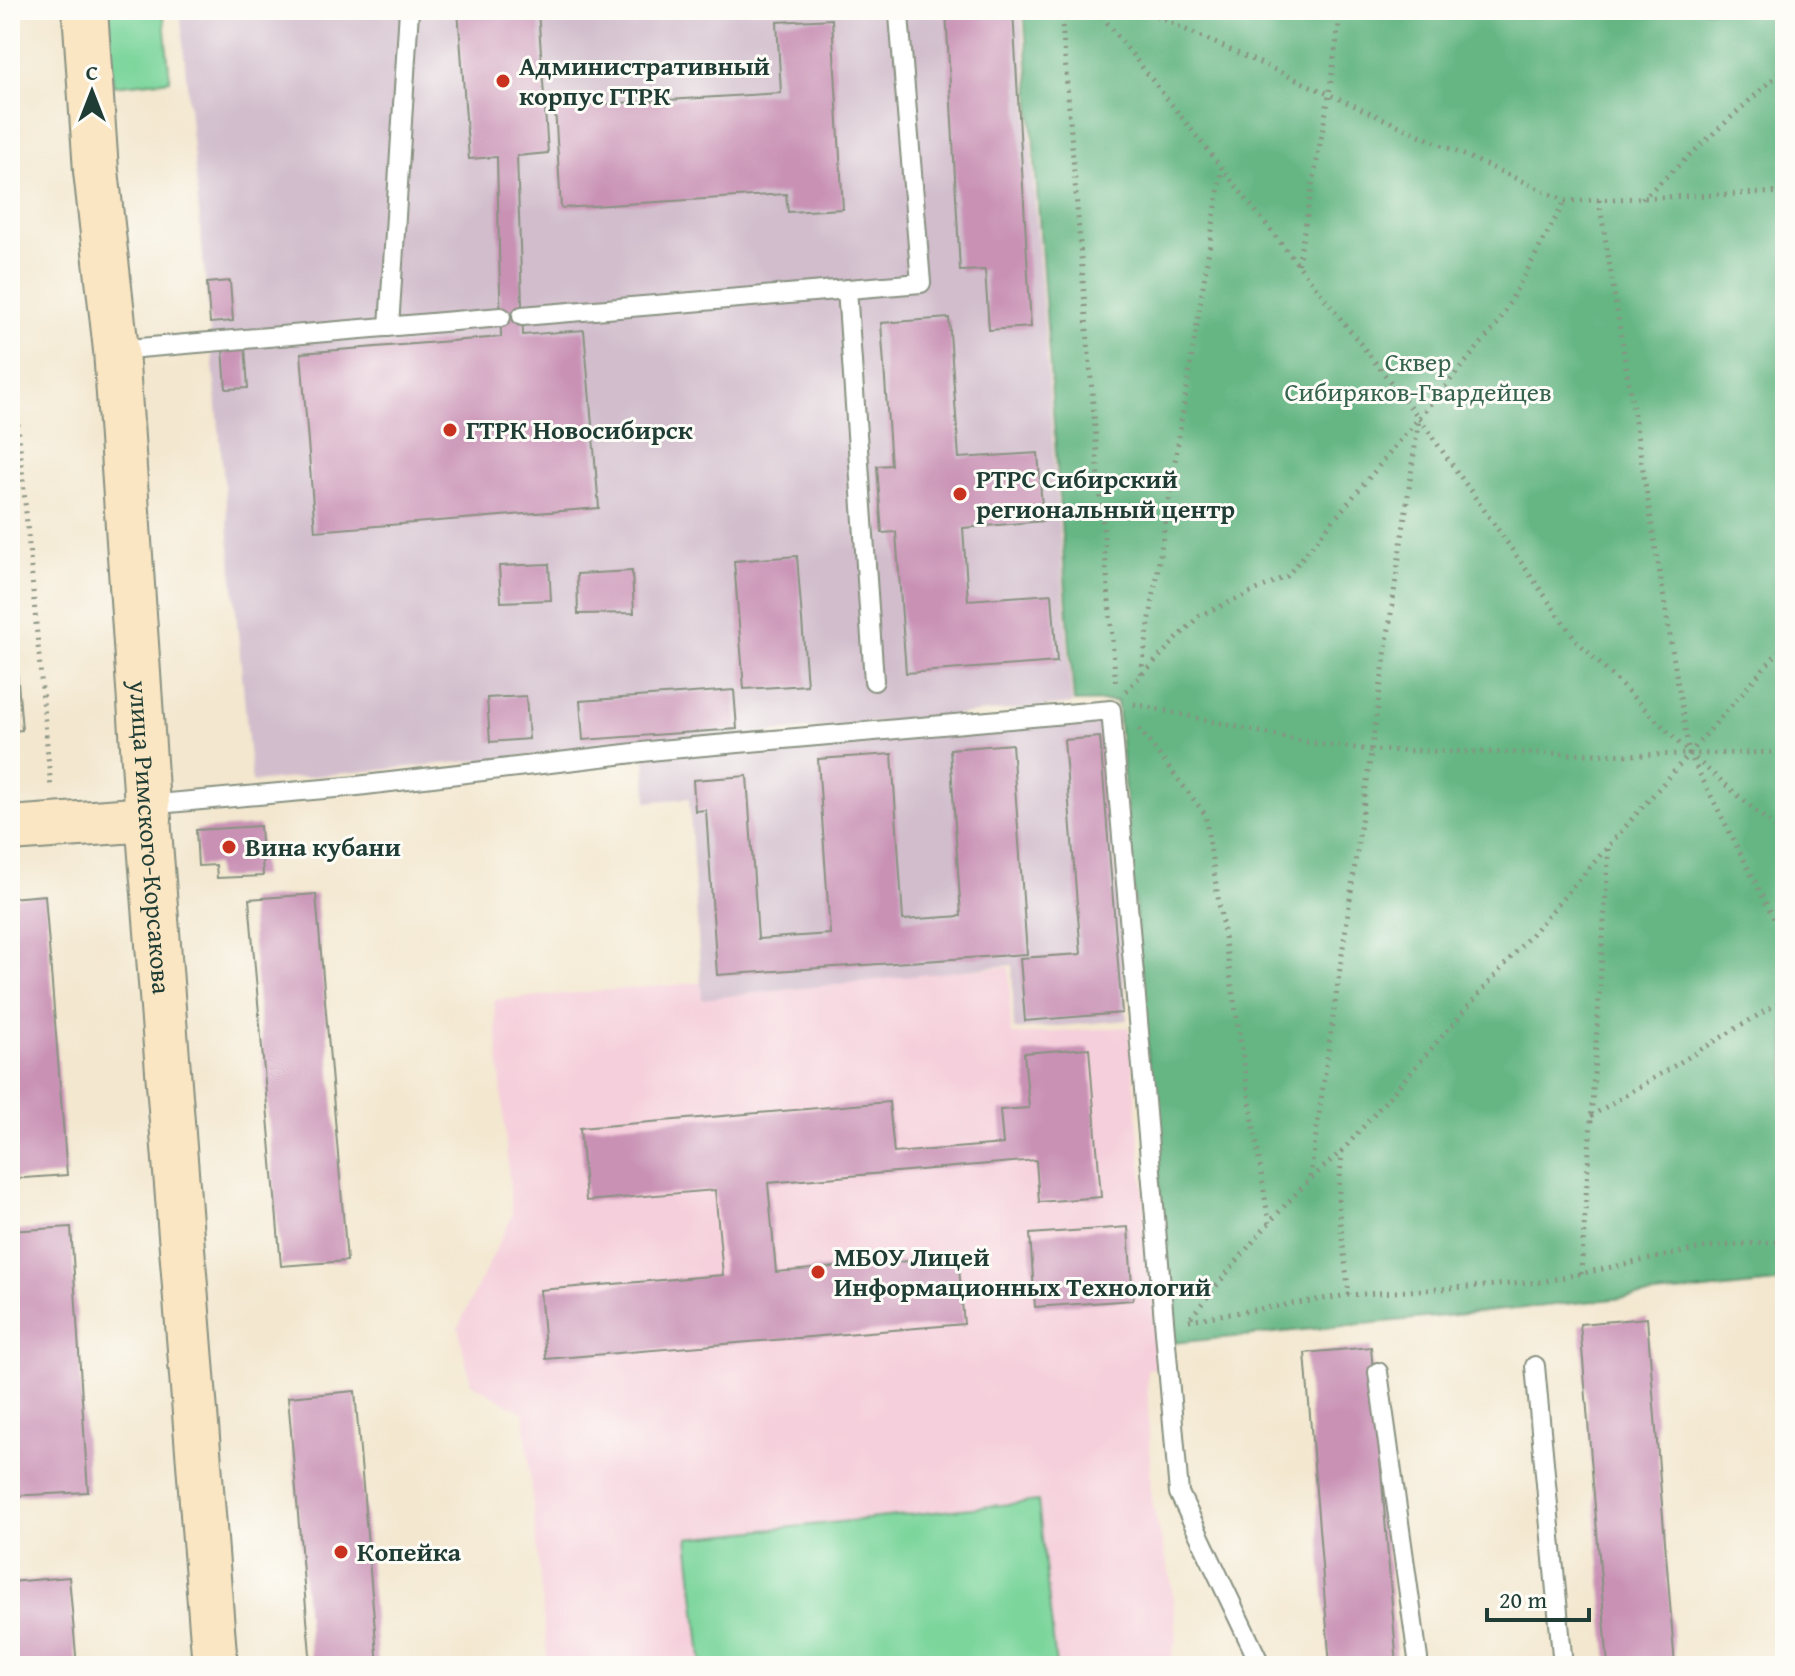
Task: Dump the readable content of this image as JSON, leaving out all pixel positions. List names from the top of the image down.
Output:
{
  "streets": {
    "street": ["улица Римского-Корсакова"]
  },
  "parks": ["Сквер Сибиряков-Гвардейцев"],
  "places": [
    "Административный корпус ГТРК",
    "ГТРК Новосибирск",
    "РТРС Сибирский региональный центр",
    "Вина кубани",
    "МБОУ Лицей Информационных Технологий",
    "Копейка"
  ],
  "scale_bar": "20 m",
  "north": "top"
}
